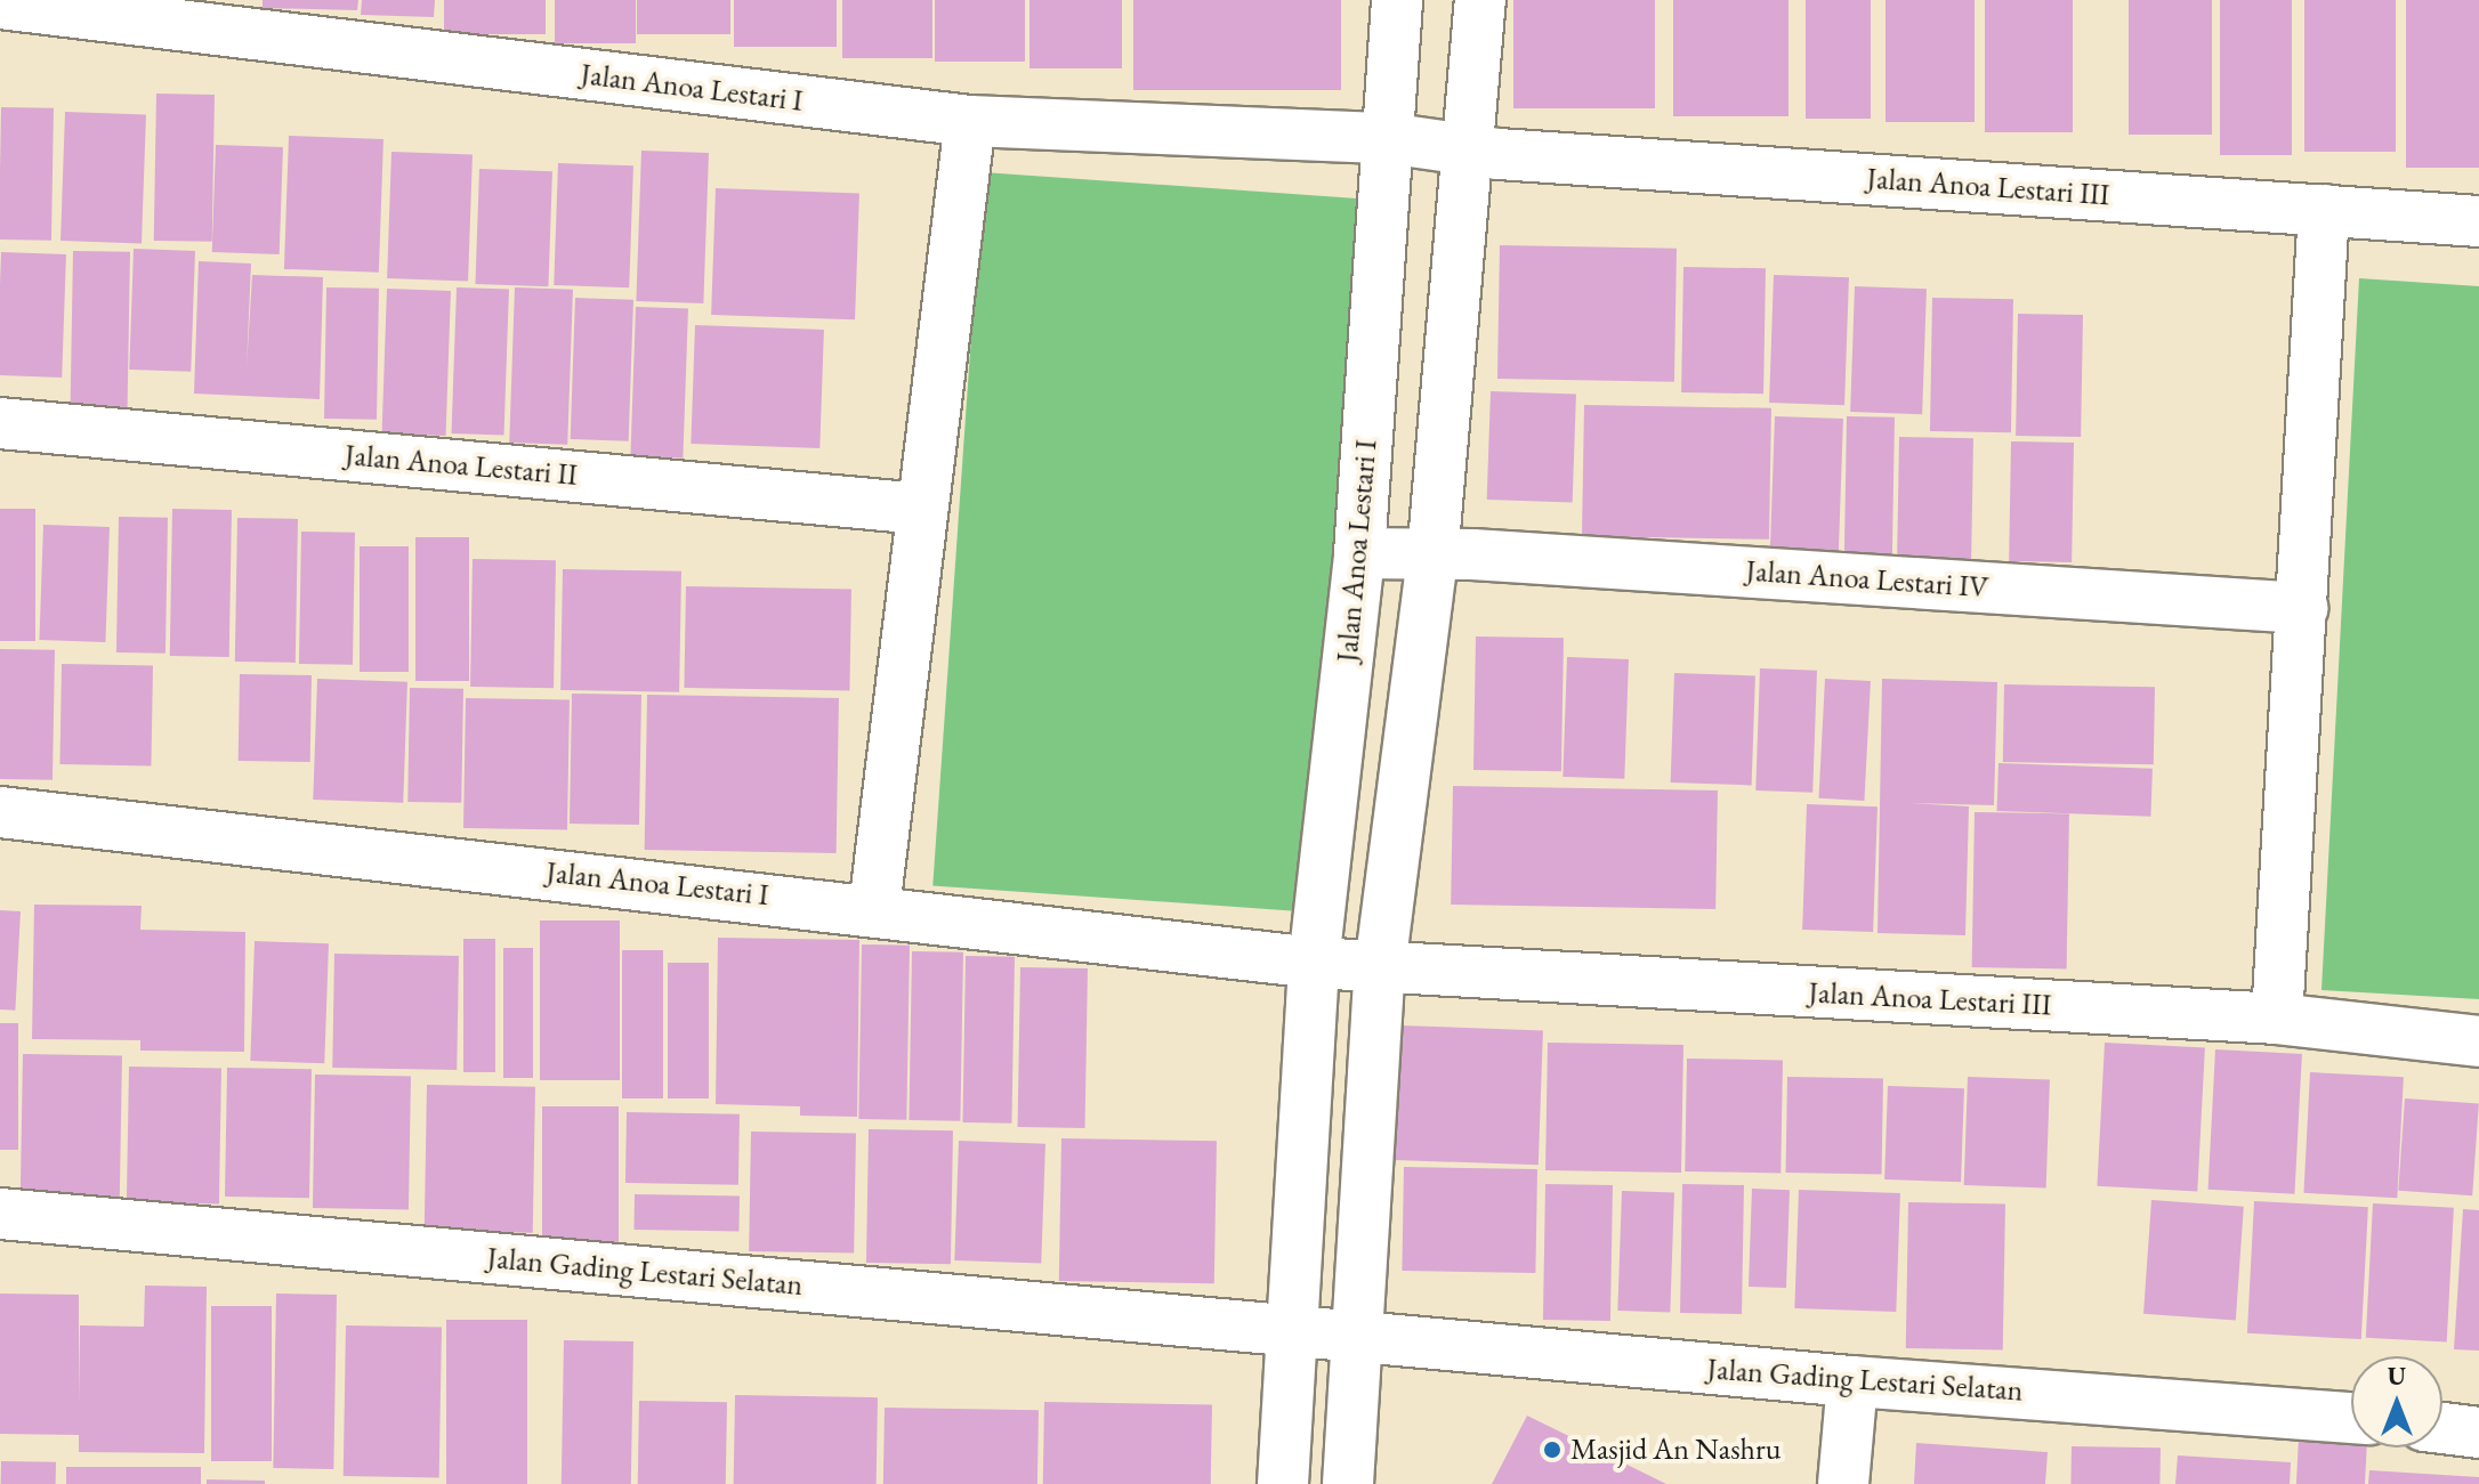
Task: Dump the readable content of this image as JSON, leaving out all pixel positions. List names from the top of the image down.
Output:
{
  "streets": {
    "street": [
      "Jalan Anoa Lestari I",
      "Jalan Anoa Lestari III",
      "Jalan Anoa Lestari II",
      "Jalan Anoa Lestari IV",
      "Jalan Gading Lestari Selatan"
    ]
  },
  "crossings": [
    ["Jalan Anoa Lestari I", "Jalan Anoa Lestari III"],
    ["Jalan Anoa Lestari I", "Jalan Anoa Lestari IV"]
  ],
  "places": ["Masjid An Nashru"],
  "north": "top"
}
